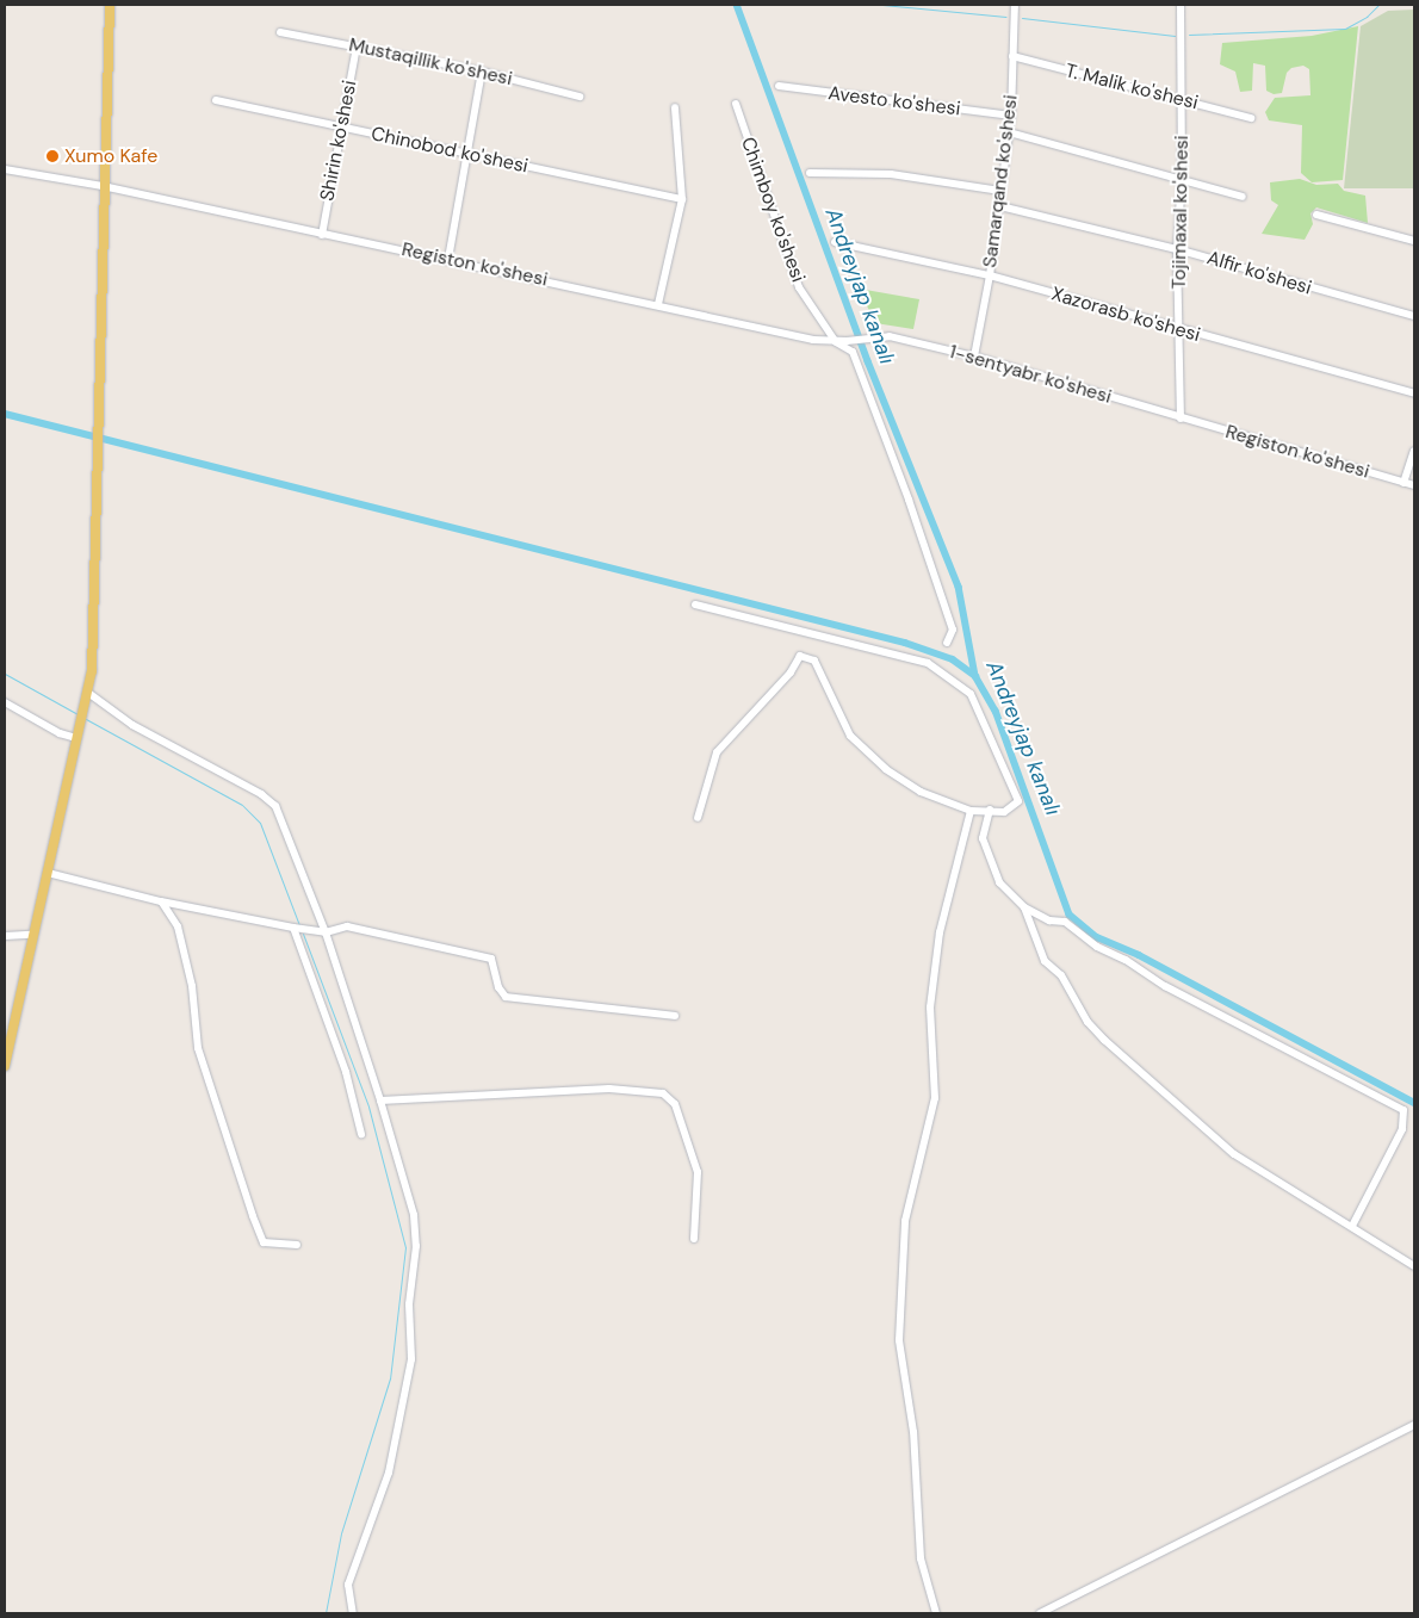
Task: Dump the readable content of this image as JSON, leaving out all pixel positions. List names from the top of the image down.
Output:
{
  "streets": {
    "street": [
      "Mustaqillik ko'shesi",
      "T. Malik ko'shesi",
      "Avesto ko'shesi",
      "Shirin ko'shesi",
      "Chinobod ko'shesi",
      "Samarqand ko'shesi",
      "Chimboy ko'shesi",
      "Tojimaxal ko'shesi",
      "Registon ko'shesi",
      "Alfir ko'shesi",
      "Xazorasb ko'shesi",
      "1-sentyabr ko'shesi"
    ]
  },
  "crossings": [
    ["Mustaqillik ko'shesi", "Shirin ko'shesi"],
    ["T. Malik ko'shesi", "Samarqand ko'shesi"],
    ["T. Malik ko'shesi", "Tojimaxal ko'shesi"],
    ["Avesto ko'shesi", "Samarqand ko'shesi"],
    ["Shirin ko'shesi", "Chinobod ko'shesi"],
    ["Shirin ko'shesi", "Registon ko'shesi"],
    ["Samarqand ko'shesi", "Alfir ko'shesi"],
    ["Samarqand ko'shesi", "Xazorasb ko'shesi"],
    ["Samarqand ko'shesi", "1-sentyabr ko'shesi"],
    ["Chimboy ko'shesi", "Registon ko'shesi"],
    ["Tojimaxal ko'shesi", "Registon ko'shesi"],
    ["Tojimaxal ko'shesi", "Alfir ko'shesi"],
    ["Tojimaxal ko'shesi", "Xazorasb ko'shesi"],
    ["Tojimaxal ko'shesi", "1-sentyabr ko'shesi"],
    ["Registon ko'shesi", "1-sentyabr ko'shesi"]
  ],
  "water": ["Andreyjap kanalı"],
  "places": ["Xumo Kafe"]
}
